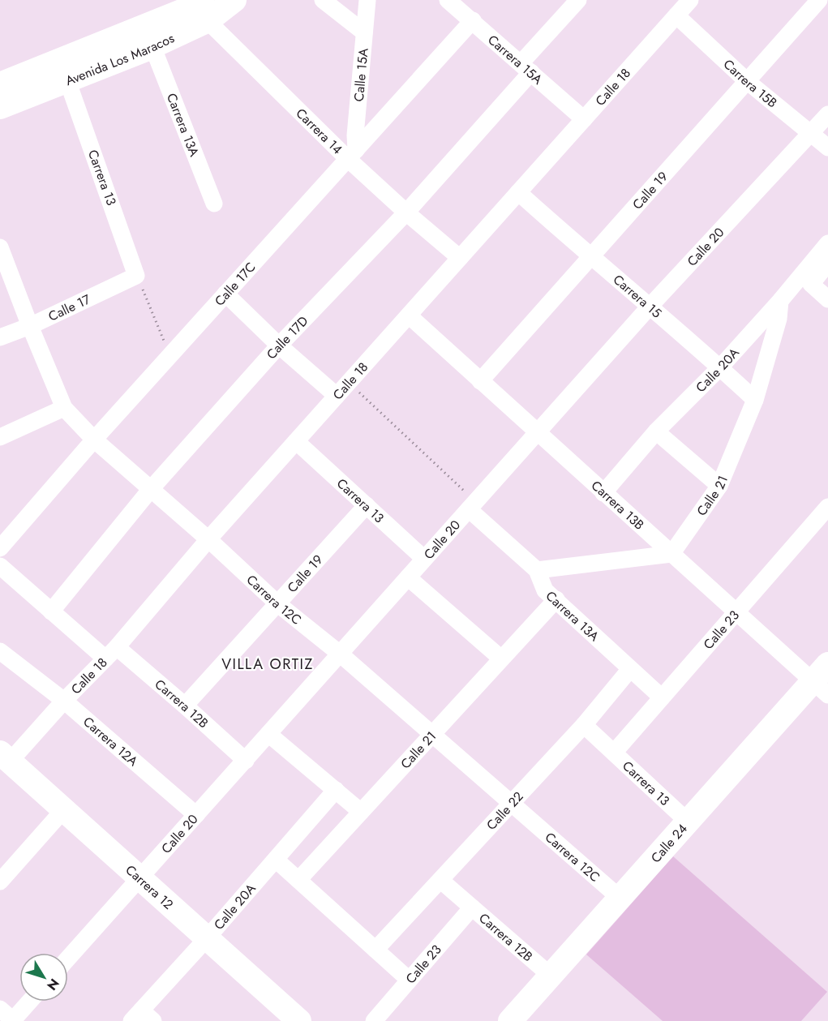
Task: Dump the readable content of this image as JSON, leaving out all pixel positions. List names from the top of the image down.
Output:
{
  "streets": {
    "street": [
      "Avenida Los Maracos",
      "Carrera 15A",
      "Calle 15A",
      "Carrera 15B",
      "Calle 18",
      "Carrera 13A",
      "Carrera 14",
      "Carrera 13",
      "Calle 19",
      "Calle 20",
      "Calle 17C",
      "Carrera 15",
      "Calle 17",
      "Calle 17D",
      "Calle 20A",
      "Calle 21",
      "Carrera 13B",
      "Carrera 12C",
      "Calle 23",
      "Carrera 12B",
      "Carrera 12A",
      "Calle 22",
      "Calle 24",
      "Carrera 12"
    ]
  },
  "crossings": [
    ["Avenida Los Maracos", "Carrera 13A"],
    ["Avenida Los Maracos", "Carrera 14"],
    ["Avenida Los Maracos", "Carrera 13"],
    ["Carrera 15A", "Calle 18"],
    ["Carrera 15A", "Calle 17C"],
    ["Carrera 15A", "Calle 17D"],
    ["Calle 15A", "Carrera 14"],
    ["Calle 15A", "Calle 17C"],
    ["Carrera 15B", "Calle 18"],
    ["Carrera 15B", "Calle 19"],
    ["Carrera 15B", "Calle 20"],
    ["Calle 18", "Carrera 14"],
    ["Calle 18", "Carrera 13"],
    ["Calle 18", "Carrera 15"],
    ["Calle 18", "Carrera 13B"],
    ["Calle 18", "Carrera 12C"],
    ["Calle 18", "Carrera 12B"],
    ["Calle 18", "Carrera 12A"],
    ["Calle 18", "Carrera 12"],
    ["Carrera 13A", "Calle 20"],
    ["Carrera 13A", "Calle 21"],
    ["Carrera 13A", "Calle 23"],
    ["Carrera 13A", "Calle 22"],
    ["Carrera 14", "Calle 17C"],
    ["Carrera 14", "Calle 17D"],
    ["Carrera 13", "Calle 19"],
    ["Carrera 13", "Calle 20"],
    ["Carrera 13", "Calle 17"],
    ["Carrera 13", "Calle 23"],
    ["Carrera 13", "Calle 22"],
    ["Carrera 13", "Calle 24"],
    ["Calle 19", "Carrera 15"],
    ["Calle 19", "Carrera 13B"],
    ["Calle 19", "Carrera 12C"],
    ["Calle 19", "Carrera 12B"],
    ["Calle 20", "Carrera 15"],
    ["Calle 20", "Carrera 13B"],
    ["Calle 20", "Carrera 12C"],
    ["Calle 20", "Carrera 12B"],
    ["Calle 20", "Carrera 12A"],
    ["Calle 20", "Carrera 12"],
    ["Calle 17C", "Carrera 12C"],
    ["Carrera 15", "Calle 20A"],
    ["Carrera 15", "Calle 21"],
    ["Calle 17", "Carrera 12C"],
    ["Calle 17D", "Carrera 12C"],
    ["Calle 17D", "Carrera 12B"],
    ["Calle 20A", "Calle 21"],
    ["Calle 20A", "Carrera 13B"],
    ["Calle 20A", "Carrera 12"],
    ["Calle 21", "Carrera 13B"],
    ["Calle 21", "Carrera 12C"],
    ["Carrera 13B", "Calle 23"],
    ["Carrera 13B", "Calle 24"],
    ["Carrera 12C", "Calle 22"],
    ["Carrera 12C", "Calle 24"],
    ["Calle 23", "Carrera 12B"],
    ["Carrera 12B", "Calle 22"],
    ["Carrera 12B", "Calle 24"]
  ],
  "districts": ["VILLA ORTIZ"],
  "north": "bottom right"
}
